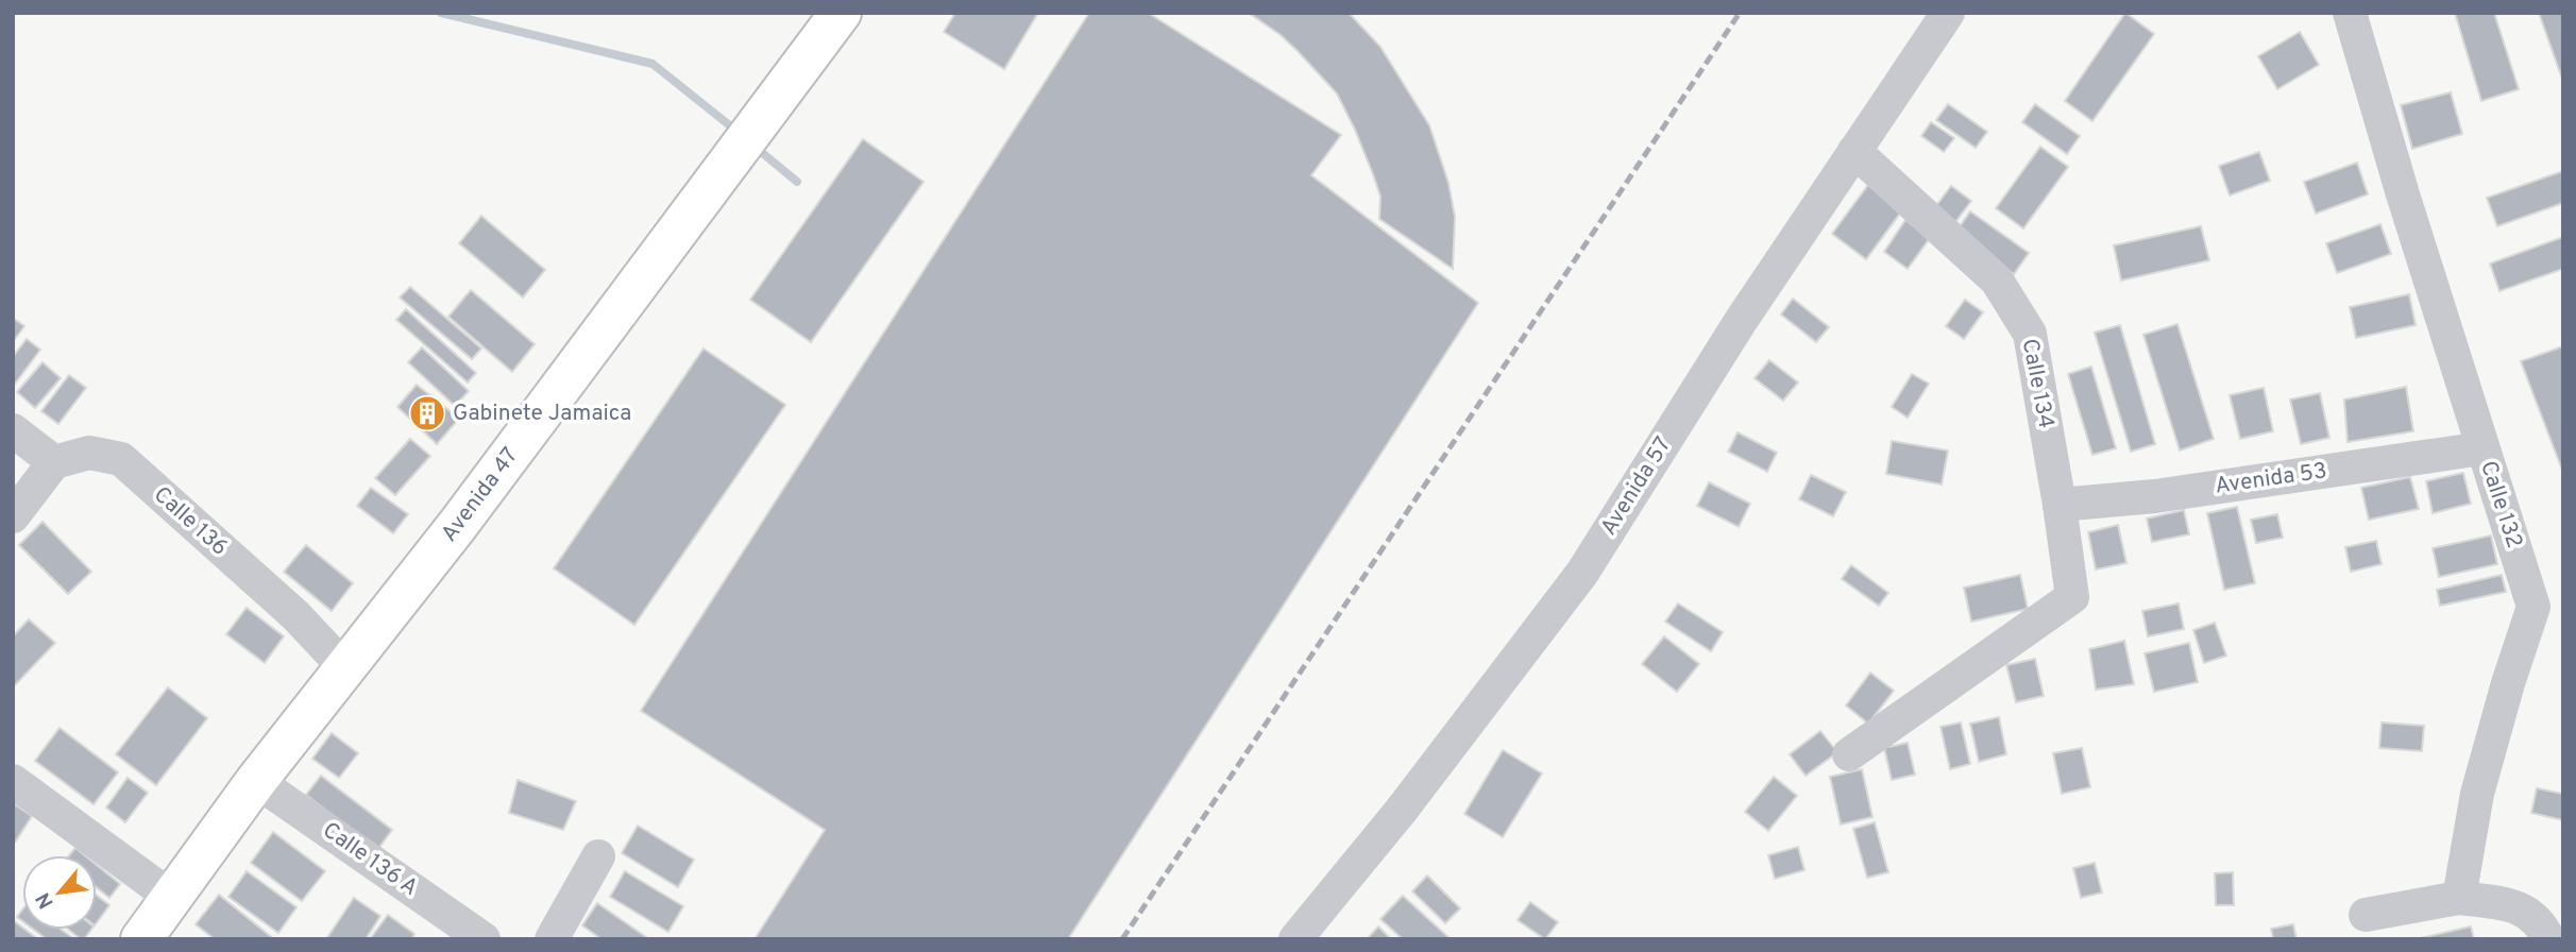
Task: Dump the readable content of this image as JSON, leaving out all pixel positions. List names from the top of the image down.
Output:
{
  "streets": {
    "main road": ["Avenida 47"],
    "street": [
      "Calle 134",
      "Avenida 53",
      "Avenida 57",
      "Calle 132",
      "Calle 136",
      "Calle 136 A"
    ]
  },
  "crossings": [
    ["Calle 134", "Avenida 53"],
    ["Calle 134", "Avenida 57"],
    ["Avenida 53", "Calle 132"],
    ["Avenida 47", "Calle 136"],
    ["Avenida 47", "Calle 136 A"]
  ],
  "places": {
    "building": ["Gabinete Jamaica"]
  },
  "north": "bottom left"
}
